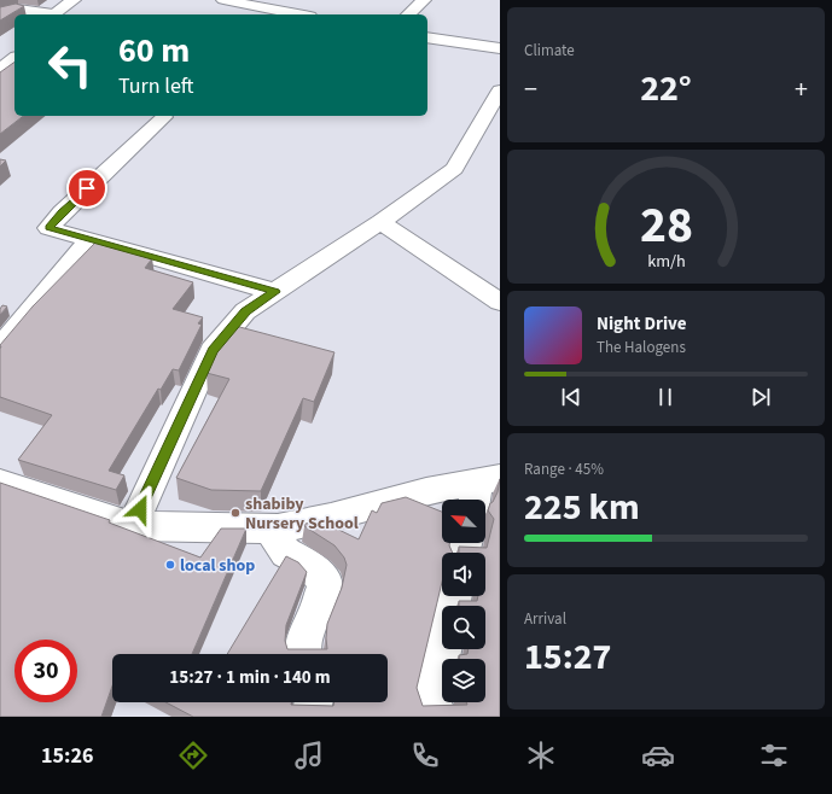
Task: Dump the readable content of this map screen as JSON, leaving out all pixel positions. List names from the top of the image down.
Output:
{
  "places": ["shabiby Nursery School", "local shop"],
  "north": "top left",
  "page": {
    "tile": [
      "Climate",
      ["Range · 45%", "225 km"],
      ["Arrival", "15:27"]
    ],
    "turn": ["60 m", "Turn left"],
    "heat": ["−", "22°", "+"],
    "song": ["Night Drive", "The Halogens"],
    "limit": "30",
    "trip": "15:27 · 1 min · 140 m",
    "tabs": "15:26",
    "gauge": ["28", "km/h"]
  }
}
